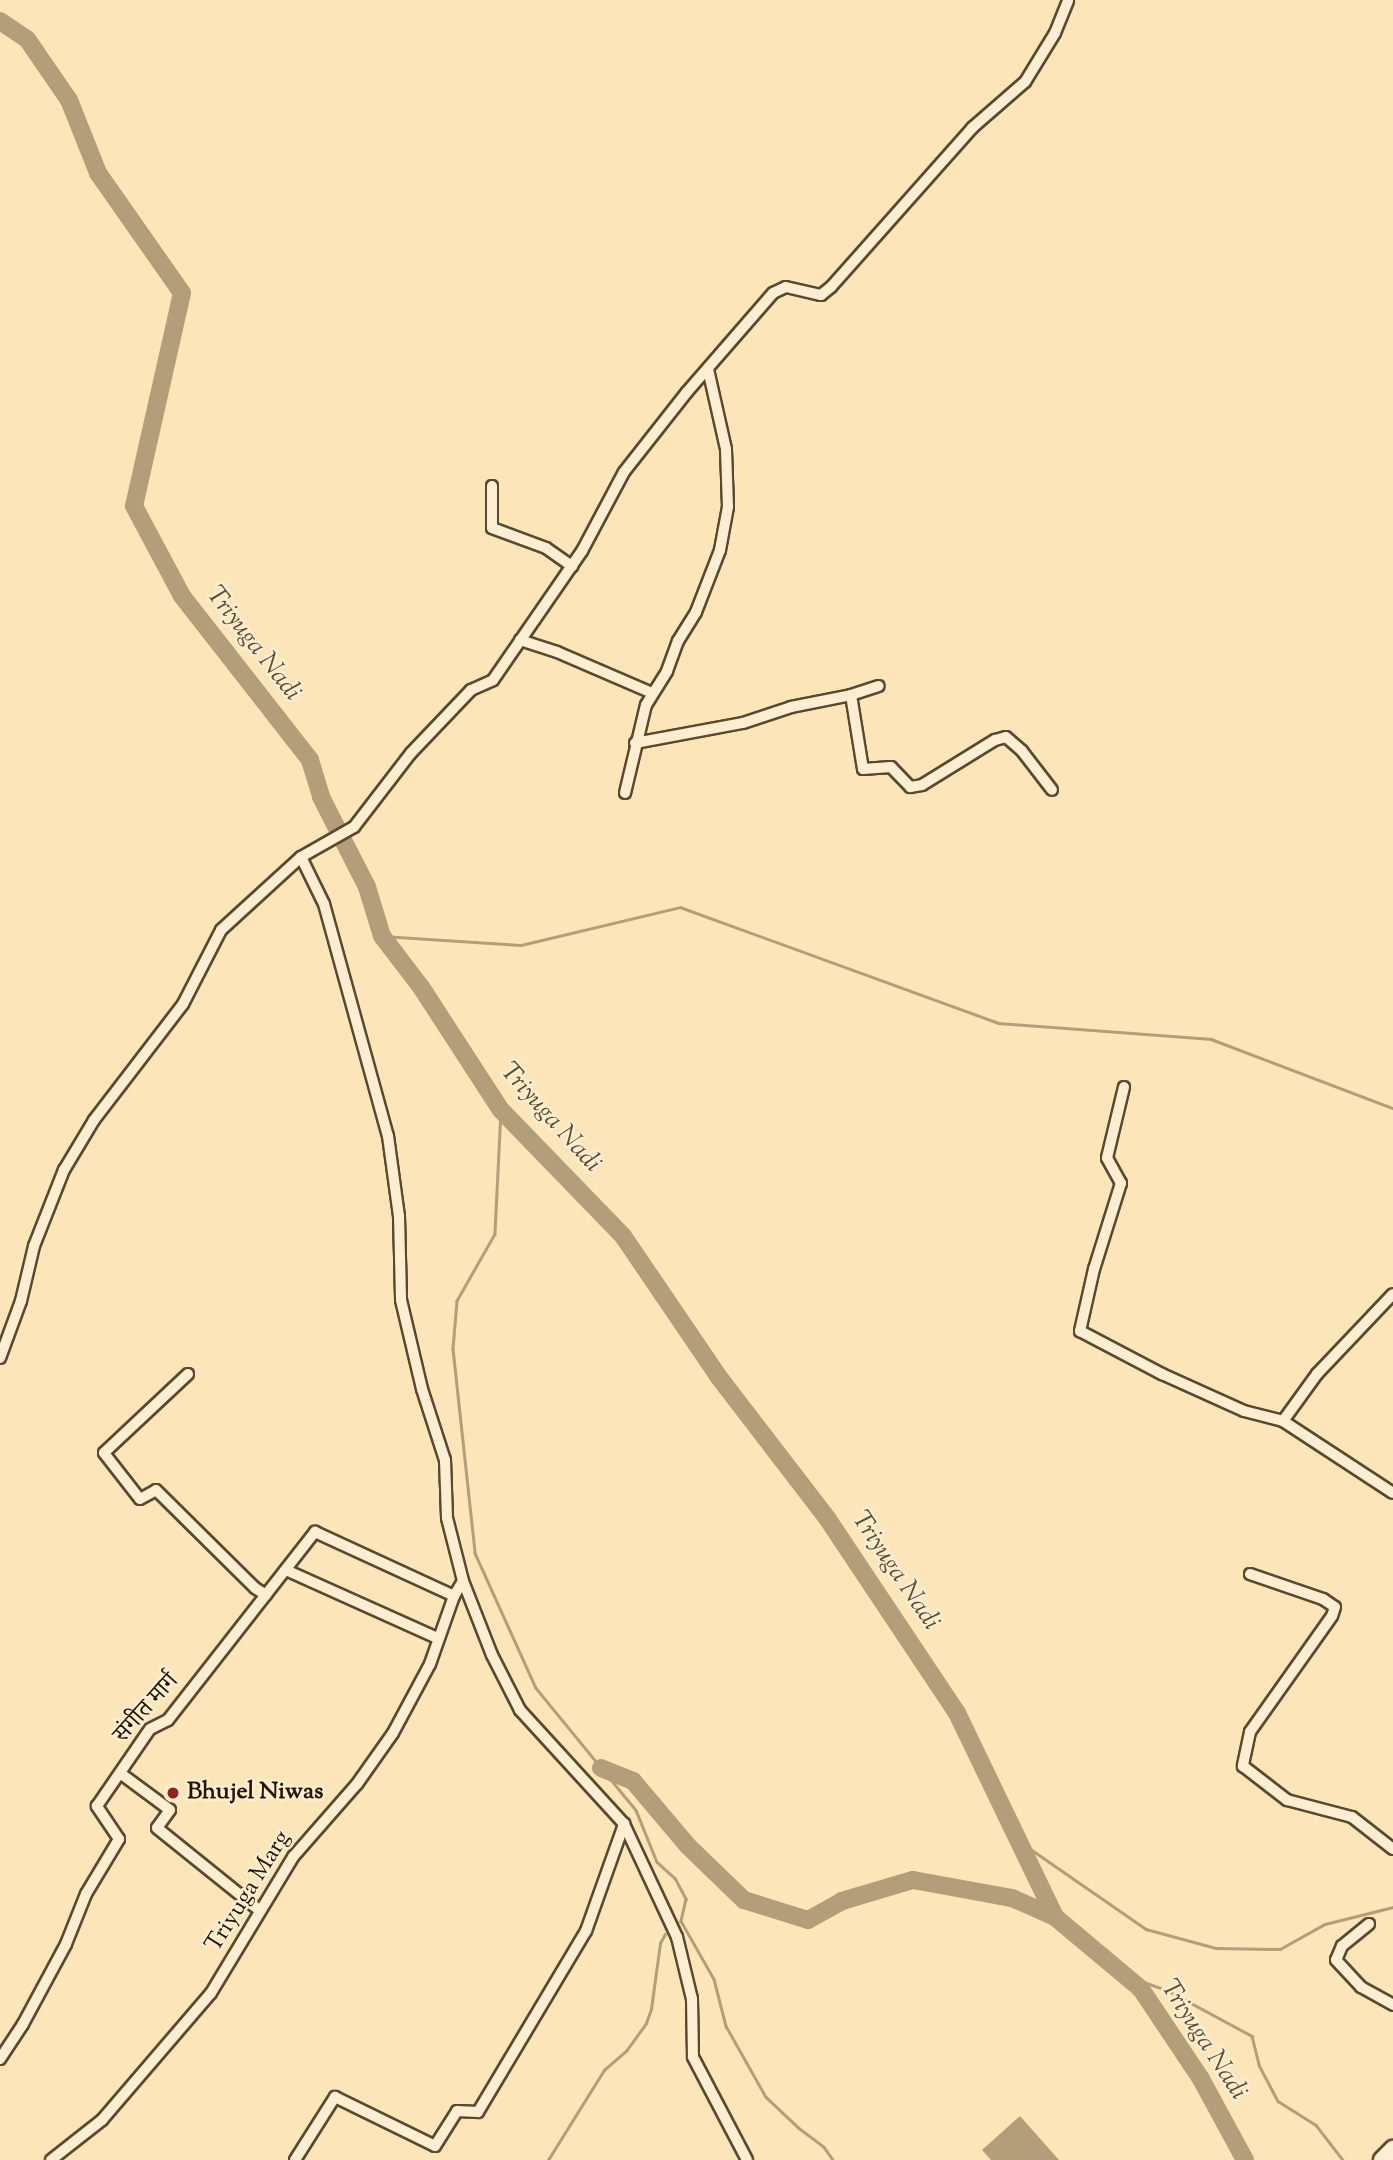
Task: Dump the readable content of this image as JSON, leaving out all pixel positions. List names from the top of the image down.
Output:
{
  "streets": {
    "street": ["संगीत मार्ग", "Triyuga Marg"]
  },
  "crossings": [
    ["संगीत मार्ग", "Triyuga Marg"]
  ],
  "water": ["Triyuga Nadi"],
  "places": ["Bhujel Niwas"]
}
